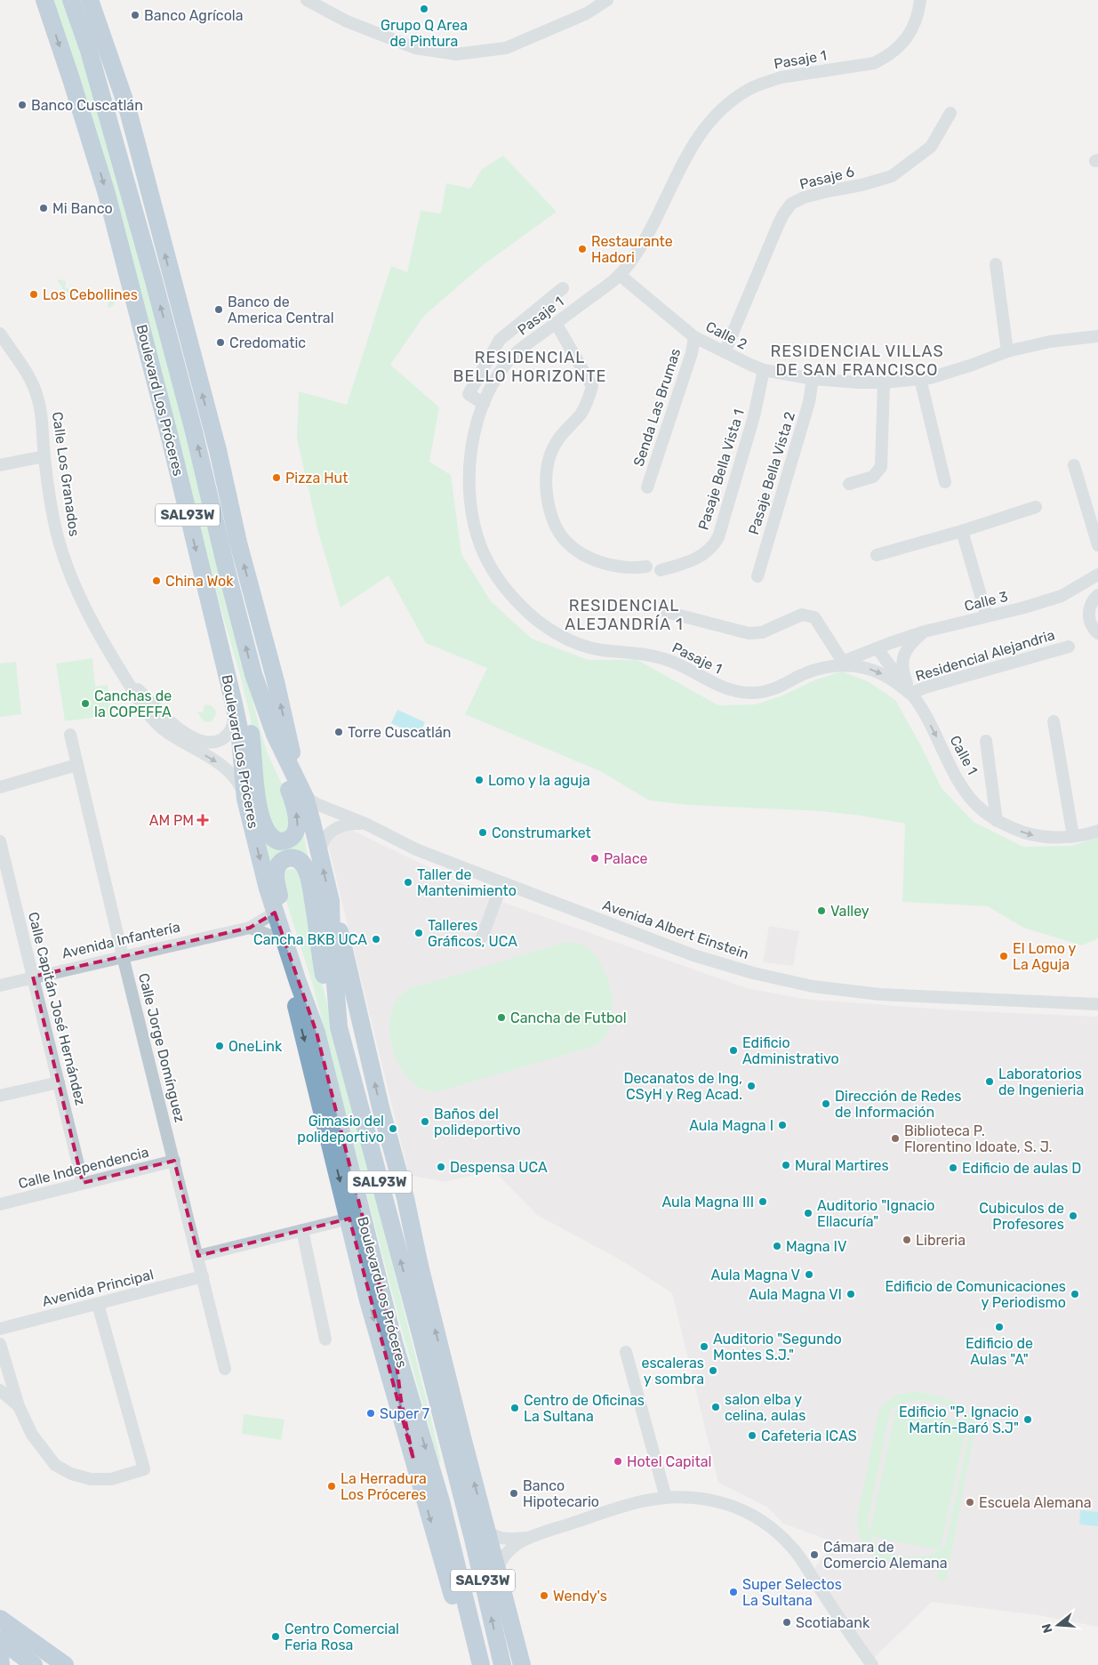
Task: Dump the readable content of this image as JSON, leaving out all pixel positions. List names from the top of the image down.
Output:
{
  "streets": {
    "highway": ["Boulevard Los Próceres", "SAL93W"],
    "street": [
      "Pasaje 1",
      "Pasaje 6",
      "Calle 2",
      "Senda Las Brumas",
      "Pasaje Bella Vista 1",
      "Pasaje Bella Vista 2",
      "Calle Los Granados",
      "Calle 3",
      "Residencial Alejandria",
      "Calle 1",
      "Avenida Albert Einstein",
      "Avenida Infantería",
      "Calle Capitán José Hernández",
      "Calle Jorge Domínguez",
      "Calle Independencia",
      "Avenida Principal"
    ]
  },
  "crossings": [
    ["Pasaje 1", "Calle 2"],
    ["Pasaje 6", "Calle 2"],
    ["Calle 2", "Senda Las Brumas"],
    ["Calle 2", "Pasaje Bella Vista 1"],
    ["Calle 2", "Pasaje Bella Vista 2"],
    ["Boulevard Los Próceres", "Calle Los Granados"],
    ["Boulevard Los Próceres", "Avenida Albert Einstein"],
    ["Boulevard Los Próceres", "Avenida Infantería"],
    ["Calle 3", "Calle 1"],
    ["Residencial Alejandria", "Calle 1"],
    ["Avenida Infantería", "Calle Capitán José Hernández"],
    ["Avenida Infantería", "Calle Jorge Domínguez"],
    ["Calle Capitán José Hernández", "Calle Independencia"],
    ["Calle Jorge Domínguez", "Calle Independencia"],
    ["Calle Jorge Domínguez", "Avenida Principal"]
  ],
  "one_way": ["Calle 1"],
  "districts": ["RESIDENCIAL VILLAS DE SAN FRANCISCO", "RESIDENCIAL BELLO HORIZONTE", "RESIDENCIAL ALEJANDRÍA 1"],
  "places": {
    "other": [
      "Grupo Q Area de Pintura",
      "Banco Agrícola",
      "Banco Cuscatlán",
      "Mi Banco",
      "Restaurante Hadori",
      "Los Cebollines",
      "Banco de America Central",
      "Credomatic",
      "Pizza Hut",
      "China Wok",
      "Canchas de la COPEFFA",
      "Torre Cuscatlán",
      "Lomo y la aguja",
      "Construmarket",
      "Palace",
      "Taller de Mantenimiento",
      "Valley",
      "Talleres Gráficos, UCA",
      "Cancha BKB UCA",
      "El Lomo y La Aguja",
      "Cancha de Futbol",
      "OneLink",
      "Edificio Administrativo",
      "Laboratorios de Ingenieria",
      "Decanatos de Ing, CSyH y Reg Acad.",
      "Dirección de Redes de Información",
      "Baños del polideportivo",
      "Aula Magna I",
      "Gimasio del polideportivo",
      "Biblioteca P. Florentino Idoate, S. J.",
      "Mural Martires",
      "Despensa UCA",
      "Edificio de aulas D",
      "Aula Magna III",
      "Auditorio \"Ignacio Ellacuría\"",
      "Cubiculos de Profesores",
      "Libreria",
      "Magna IV",
      "Aula Magna V",
      "Aula Magna VI",
      "Edificio de Comunicaciones y Periodismo",
      "Edificio de Aulas \"A\"",
      "Auditorio \"Segundo Montes S.J.\"",
      "escaleras y sombra",
      "salon elba y celina, aulas",
      "Centro de Oficinas La Sultana",
      "Super 7",
      "Edificio \"P. Ignacio Martín-Baró S.J\"",
      "Cafeteria ICAS",
      "Hotel Capital",
      "La Herradura Los Próceres",
      "Banco Hipotecario",
      "Escuela Alemana",
      "Cámara de Comercio Alemana",
      "Super Selectos La Sultana",
      "Wendy's",
      "Scotiabank",
      "Centro Comercial Feria Rosa"
    ],
    "health": ["AM PM"]
  },
  "north": "left"
}
